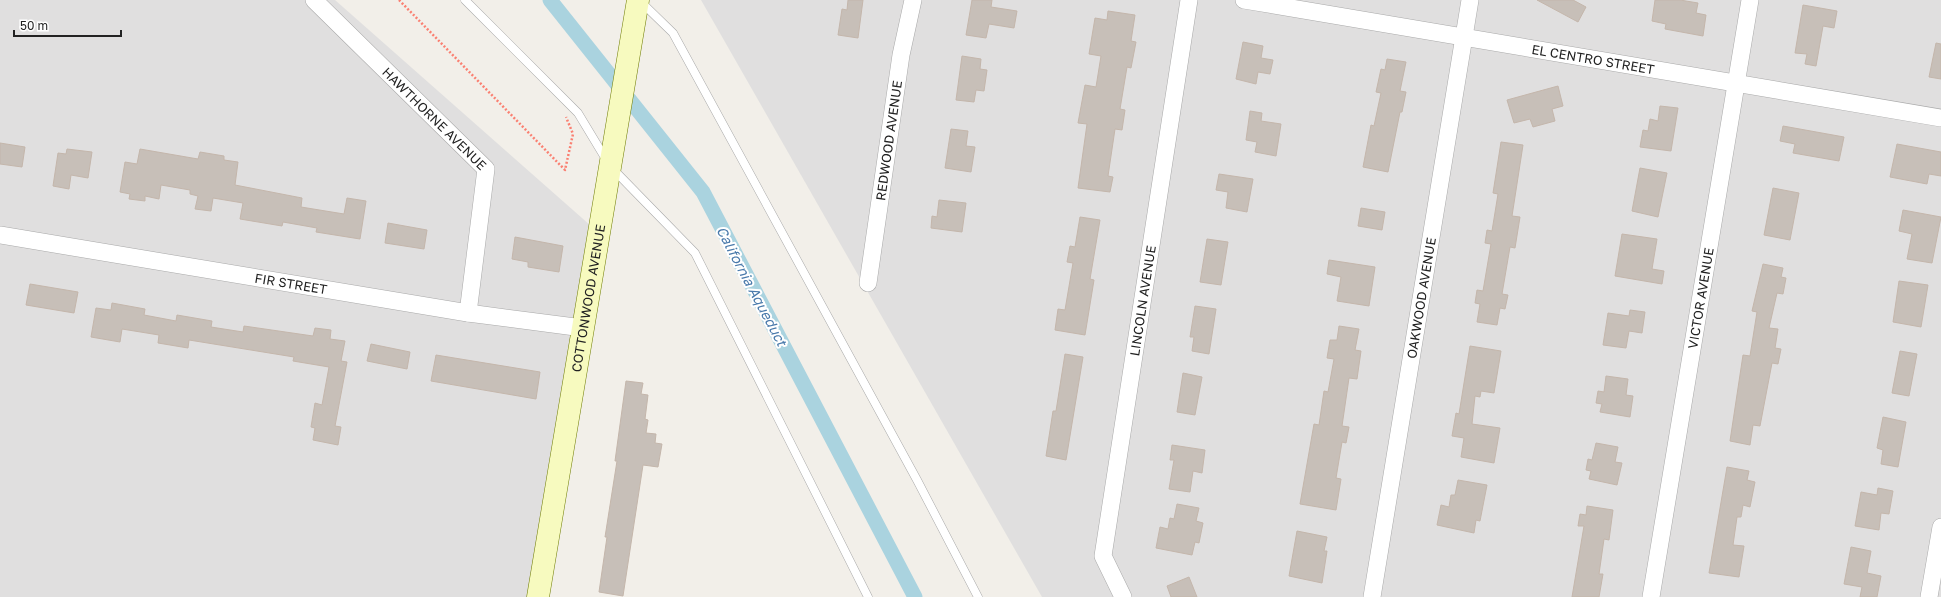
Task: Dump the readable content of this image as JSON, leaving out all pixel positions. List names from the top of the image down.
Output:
{
  "streets": {
    "street": [
      "EL CENTRO STREET",
      "HAWTHORNE AVENUE",
      "REDWOOD AVENUE",
      "FIR STREET",
      "COTTONWOOD AVENUE",
      "OAKWOOD AVENUE",
      "VICTOR AVENUE",
      "LINCOLN AVENUE"
    ]
  },
  "crossings": [
    ["EL CENTRO STREET", "OAKWOOD AVENUE"],
    ["EL CENTRO STREET", "VICTOR AVENUE"],
    ["HAWTHORNE AVENUE", "FIR STREET"],
    ["FIR STREET", "COTTONWOOD AVENUE"]
  ],
  "water": ["California Aqueduct"],
  "scale_bar": "50 m"
}
